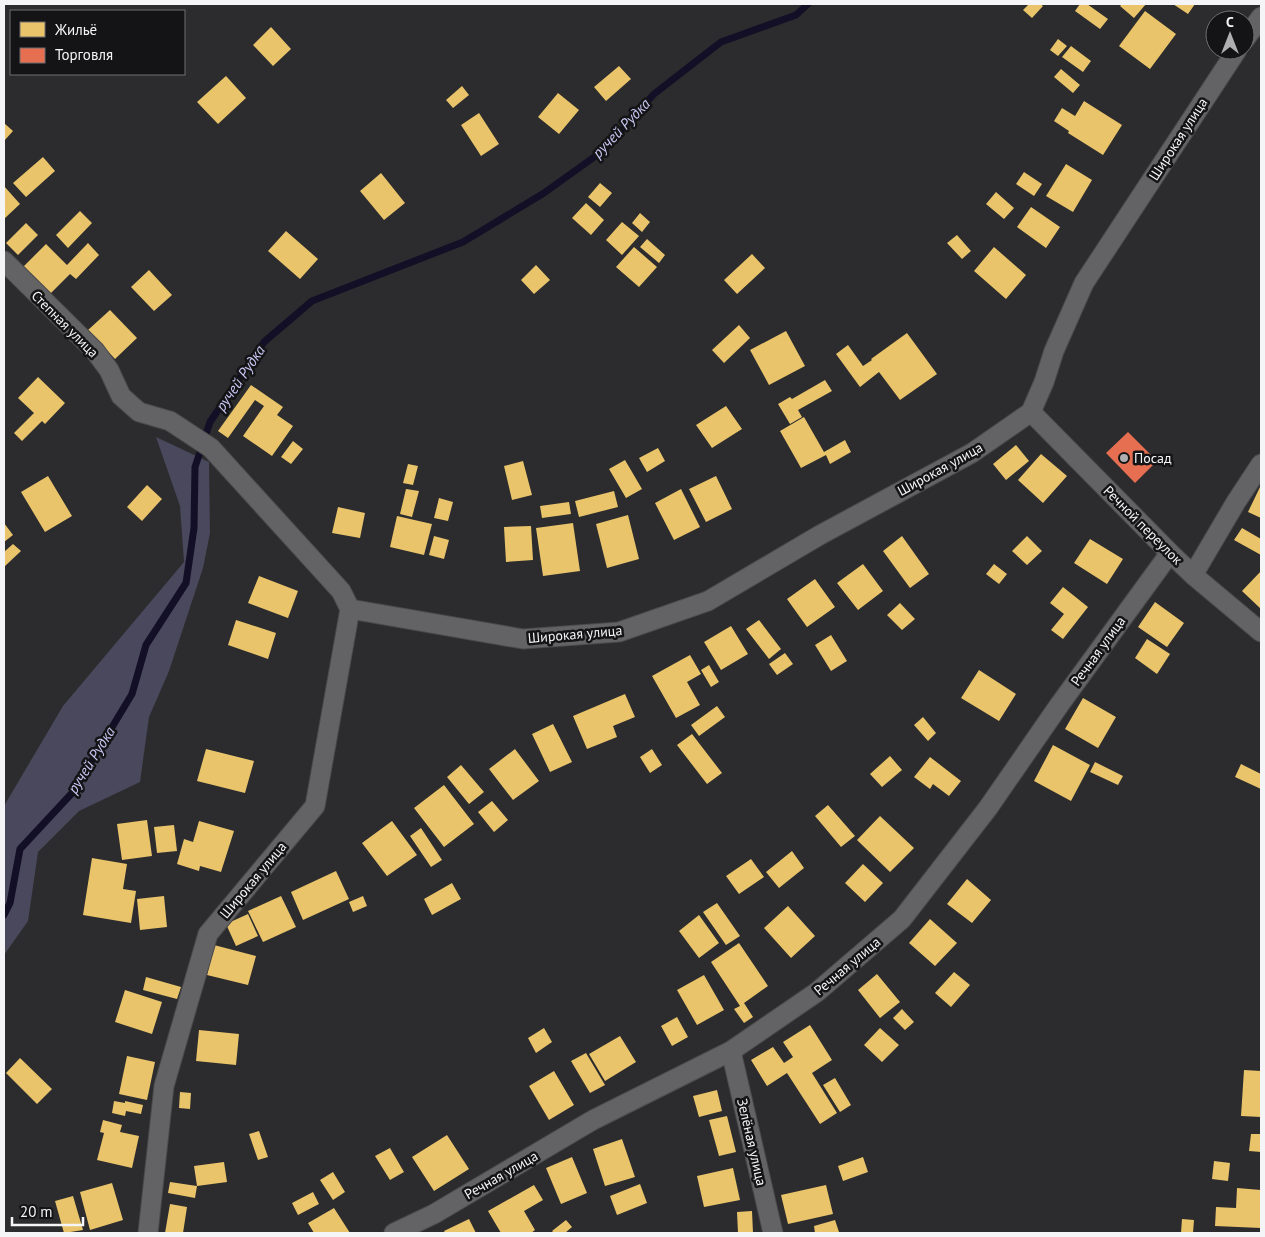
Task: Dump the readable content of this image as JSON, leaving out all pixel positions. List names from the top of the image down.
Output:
{
  "streets": {
    "street": [
      "Широкая улица",
      "Степная улица",
      "Речной переулок",
      "Речная улица",
      "Зелёная улица"
    ]
  },
  "crossings": [
    ["Широкая улица", "Степная улица"],
    ["Широкая улица", "Речной переулок"],
    ["Речной переулок", "Речная улица"],
    ["Речная улица", "Зелёная улица"]
  ],
  "water": ["ручей Рудка"],
  "places": ["Посад"],
  "legend": ["Жильё", "Торговля"],
  "scale_bar": "20 m",
  "north": "top"
}
